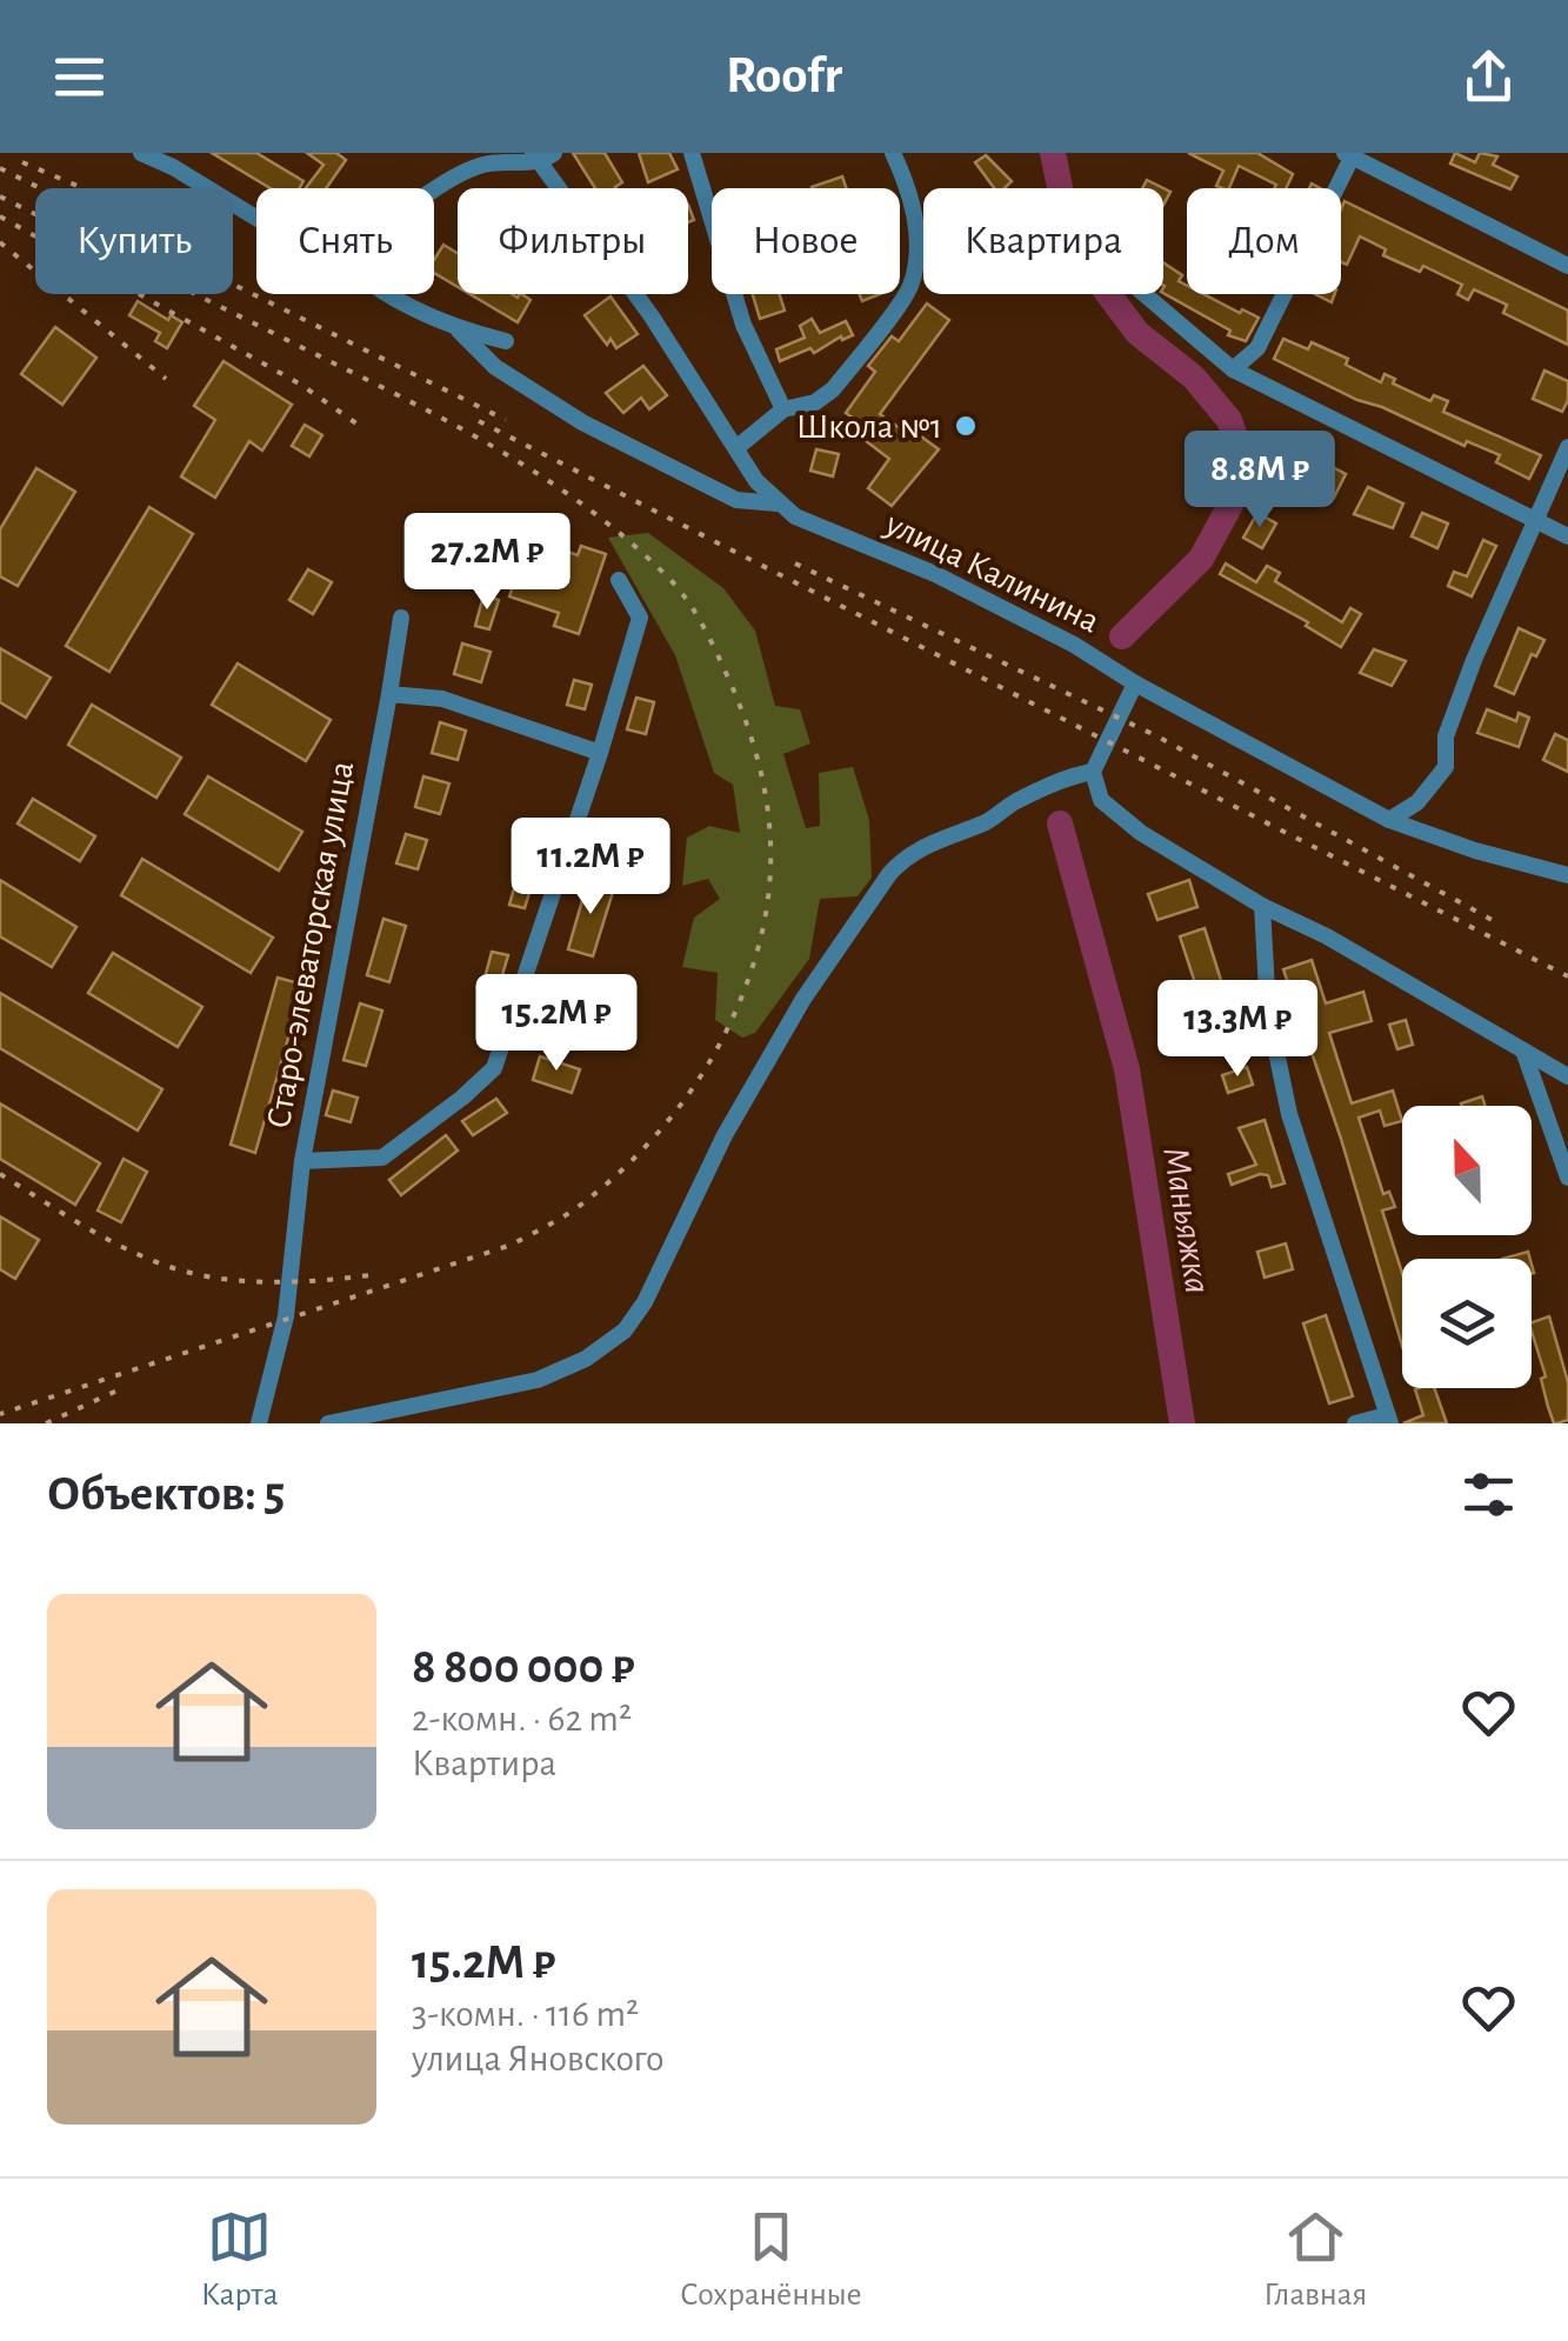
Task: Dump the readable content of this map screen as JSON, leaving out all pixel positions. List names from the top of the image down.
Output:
{
  "streets": {
    "street": ["улица Калинина", "Старо-элеваторская улица"]
  },
  "water": ["Маньяжка"],
  "places": ["Школа №1"],
  "north": "top",
  "page": {
    "header": "Roofr",
    "chip": [
      "Купить",
      "Снять",
      "Фильтры",
      "Новое",
      "Квартира",
      "Дом"
    ],
    "price": [
      "8.8M ₽",
      "27.2M ₽",
      "11.2M ₽",
      "15.2M ₽",
      "13.3M ₽"
    ],
    "heading": "Объектов: 5",
    "list": [
      {
        "name": "8 800 000 ₽",
        "note": "2-комн. · 62 m² · Квартира"
      },
      {
        "name": "15.2M ₽",
        "note": "3-комн. · 116 m² · улица Яновского"
      }
    ],
    "tabs": ["Карта", "Сохранённые", "Главная"]
  }
}
